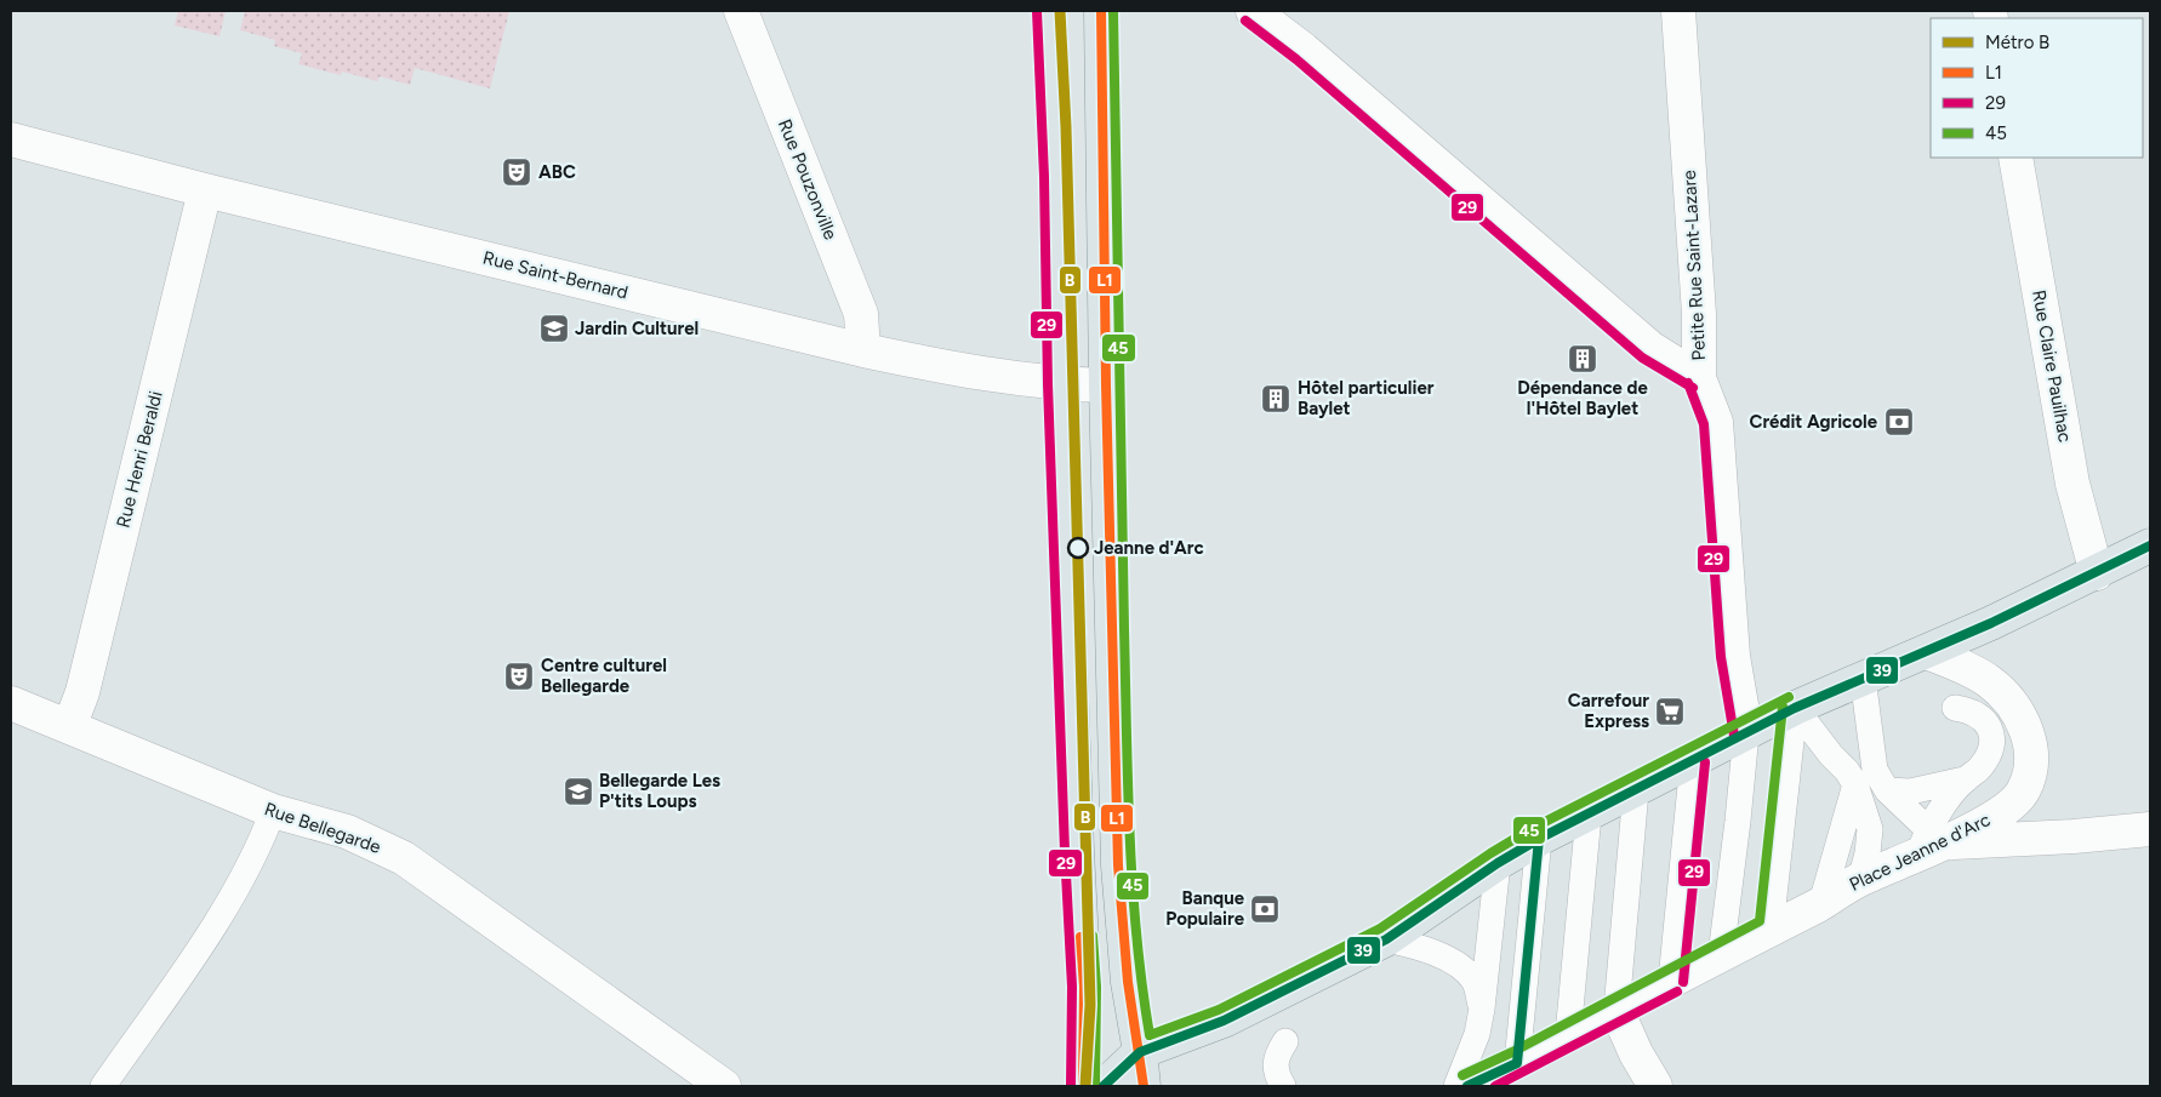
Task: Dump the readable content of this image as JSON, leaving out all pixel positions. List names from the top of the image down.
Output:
{
  "streets": {
    "street": [
      "Rue Pouzonville",
      "Petite Rue Saint-Lazare",
      "Rue Saint-Bernard",
      "Rue Claire Pauilhac",
      "Rue Henri Beraldi",
      "Rue Bellegarde",
      "Place Jeanne d'Arc"
    ]
  },
  "crossings": [
    ["Rue Pouzonville", "Rue Saint-Bernard"],
    ["Rue Saint-Bernard", "Rue Henri Beraldi"],
    ["Rue Henri Beraldi", "Rue Bellegarde"]
  ],
  "places": {
    "theatre": ["ABC", "Centre culturel Bellegarde"],
    "school or university": ["Jardin Culturel", "Bellegarde Les P'tits Loups"],
    "building": ["Dépendance de l'Hôtel Baylet", "Hôtel particulier Baylet"],
    "bank": ["Crédit Agricole", "Banque Populaire"],
    "other": ["Jeanne d'Arc"],
    "supermarket": ["Carrefour Express"]
  },
  "lines": [
    "metro line B",
    "transit line L1",
    "transit line 29",
    "transit line 45",
    "transit line 39"
  ],
  "legend": [
    "Métro B",
    "L1",
    "29",
    "45"
  ]
}
